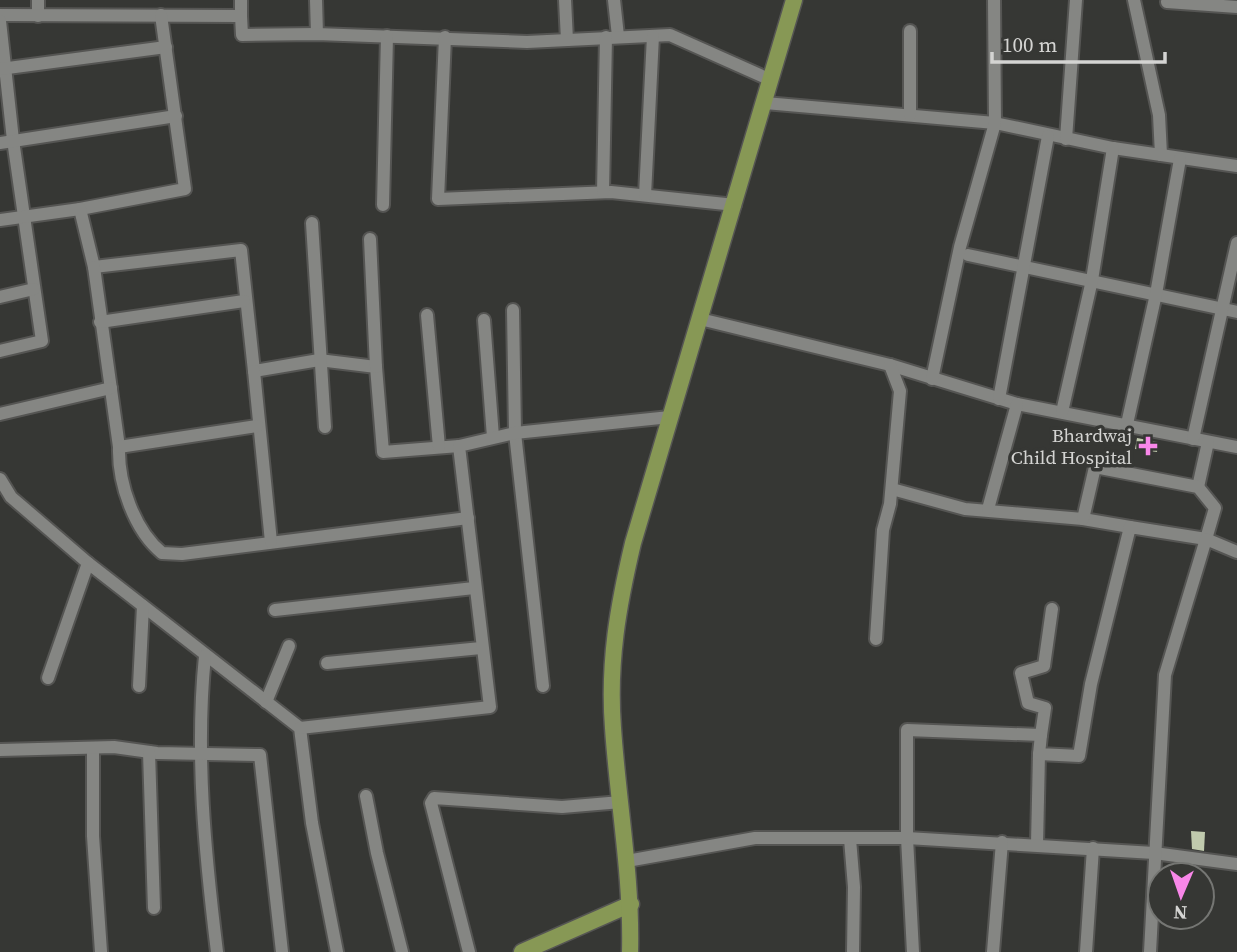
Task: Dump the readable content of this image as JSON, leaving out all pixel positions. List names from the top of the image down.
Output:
{
  "places": {
    "health": ["Bhardwaj Child Hospital"]
  },
  "scale_bar": "100 m",
  "north": "bottom"
}
